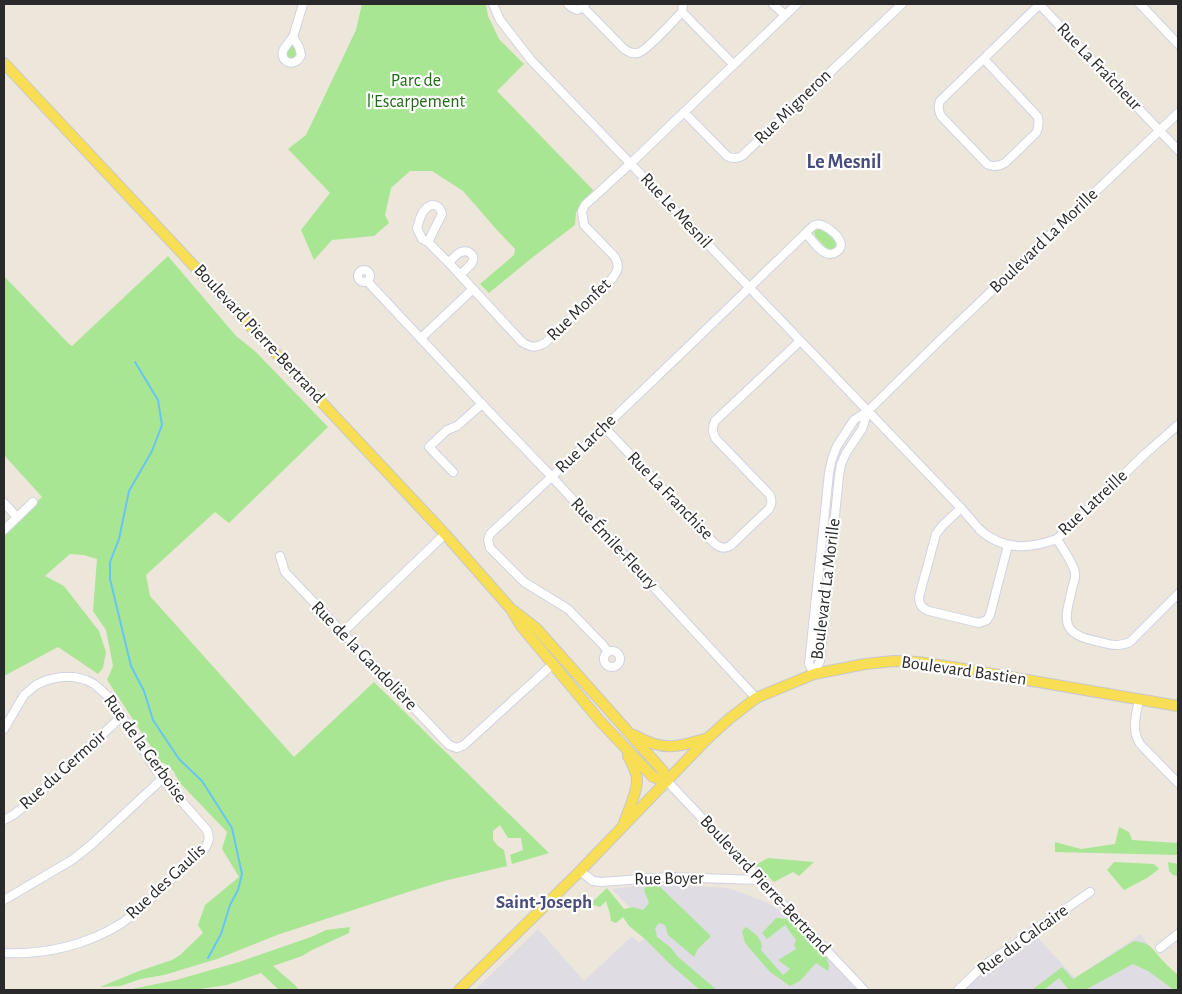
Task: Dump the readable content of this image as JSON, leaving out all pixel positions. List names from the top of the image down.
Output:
{
  "streets": {
    "main road": ["Boulevard Pierre-Bertrand", "Boulevard Bastien"],
    "street": [
      "Rue La Fraîcheur",
      "Rue Migneron",
      "Rue Le Mesnil",
      "Boulevard La Morille",
      "Rue Monfet",
      "Rue Larche",
      "Rue La Franchise",
      "Rue Latreille",
      "Rue Émile-Fleury",
      "Rue de la Gandolière",
      "Rue de la Gerboise",
      "Rue du Germoir",
      "Rue Boyer",
      "Rue des Gaulis",
      "Rue du Calcaire"
    ]
  },
  "crossings": [
    ["Rue La Fraîcheur", "Boulevard La Morille"],
    ["Rue Migneron", "Rue Monfet"],
    ["Rue Le Mesnil", "Boulevard La Morille"],
    ["Rue Le Mesnil", "Rue Monfet"],
    ["Rue Le Mesnil", "Rue Larche"],
    ["Rue Le Mesnil", "Rue La Franchise"],
    ["Rue Le Mesnil", "Rue Latreille"],
    ["Boulevard La Morille", "Rue Latreille"],
    ["Boulevard La Morille", "Boulevard Bastien"],
    ["Boulevard Pierre-Bertrand", "Rue de la Gandolière"],
    ["Boulevard Pierre-Bertrand", "Boulevard Bastien"],
    ["Boulevard Pierre-Bertrand", "Rue Boyer"],
    ["Rue Larche", "Rue La Franchise"],
    ["Rue Larche", "Rue Émile-Fleury"],
    ["Rue Émile-Fleury", "Boulevard Bastien"],
    ["Boulevard Bastien", "Rue Boyer"],
    ["Rue de la Gerboise", "Rue du Germoir"],
    ["Rue de la Gerboise", "Rue des Gaulis"]
  ],
  "districts": ["Le Mesnil", "Saint-Joseph"],
  "parks": ["Parc de l'Escarpement"]
}
